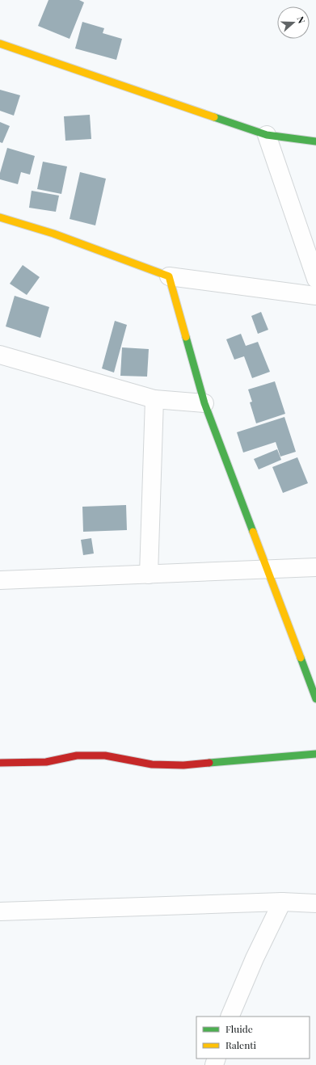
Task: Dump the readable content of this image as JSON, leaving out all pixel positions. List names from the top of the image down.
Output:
{
  "legend": ["Fluide", "Ralenti"],
  "north": "right"
}
